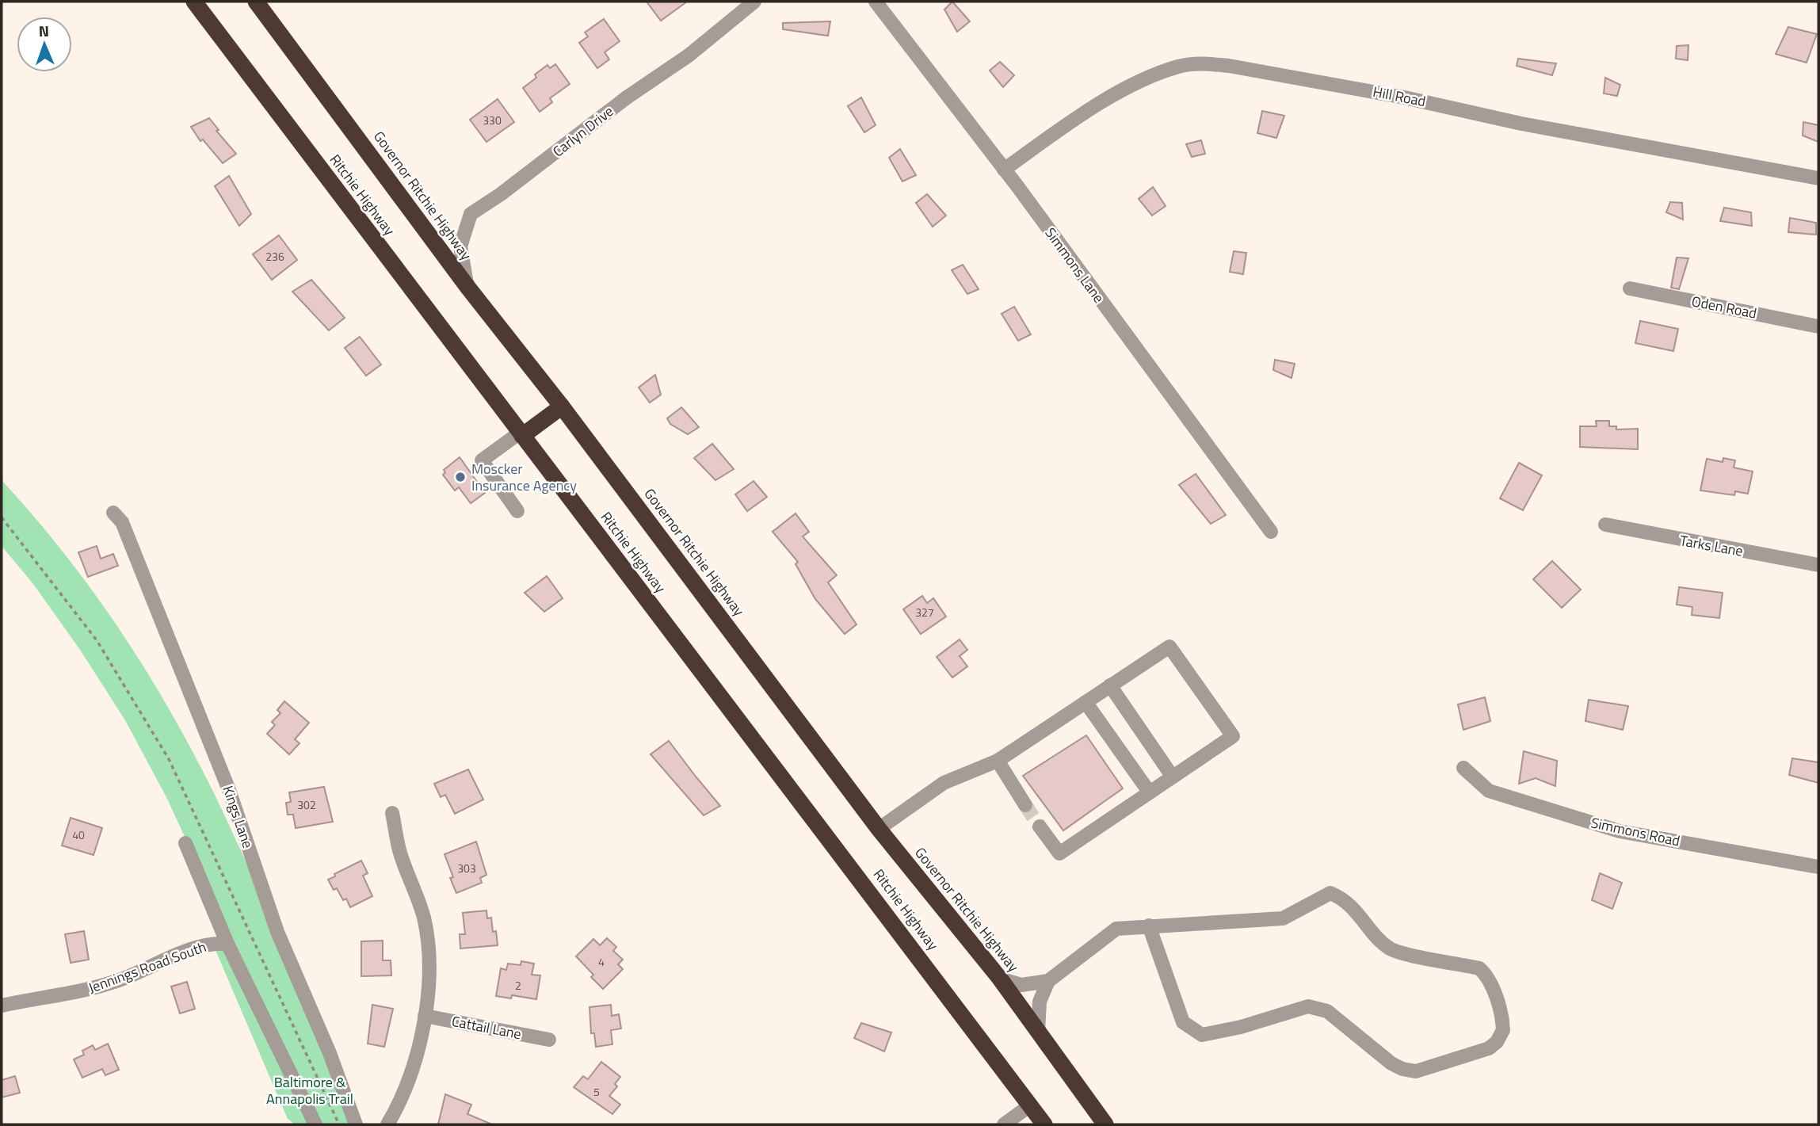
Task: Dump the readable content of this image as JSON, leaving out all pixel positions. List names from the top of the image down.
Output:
{
  "streets": {
    "highway": ["Ritchie Highway", "Governor Ritchie Highway"],
    "street": [
      "Hill Road",
      "Carlyn Drive",
      "Simmons Lane",
      "Oden Road",
      "Tarks Lane",
      "Kings Lane",
      "Simmons Road",
      "Jennings Road South",
      "Cattail Lane"
    ]
  },
  "crossings": [
    ["Hill Road", "Simmons Lane"],
    ["Carlyn Drive", "Governor Ritchie Highway"]
  ],
  "parks": ["Baltimore & Annapolis Trail"],
  "places": ["Moscker Insurance Agency"],
  "house_numbers": [
    "330",
    "236",
    "327",
    "302",
    "40",
    "303",
    "4",
    "2",
    "5"
  ],
  "north": "top"
}
